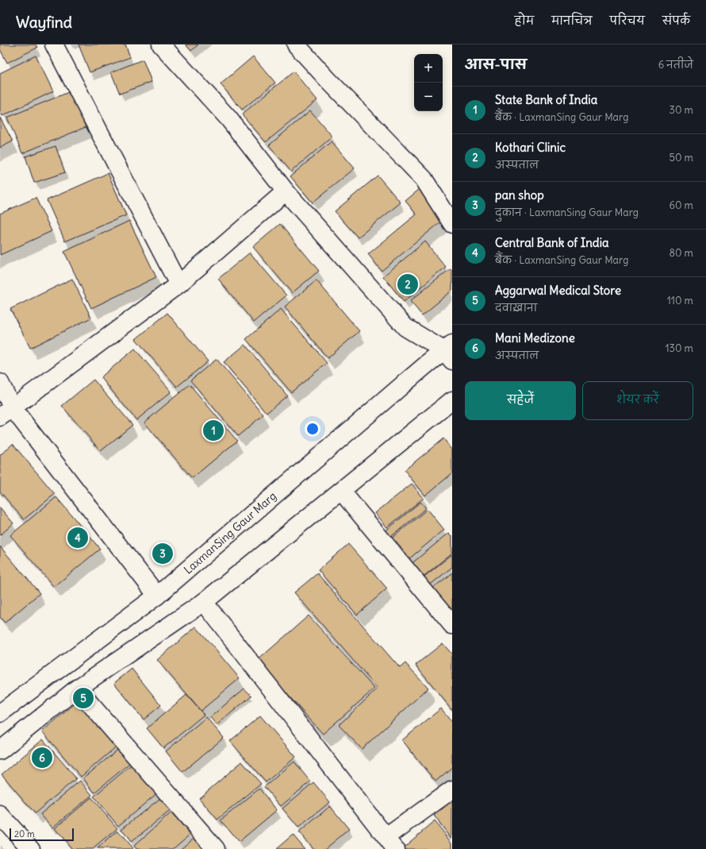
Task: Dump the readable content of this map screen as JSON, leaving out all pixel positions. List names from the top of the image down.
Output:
{
  "streets": {
    "street": ["LaxmanSing Gaur Marg"]
  },
  "scale_bar": "20 m",
  "page": {
    "header": "Wayfind",
    "nav": [
      "होम",
      "मानचित्र",
      "परिचय",
      "संपर्क"
    ],
    "heading": ["आस-पास", "6 नतीजे"],
    "map_buttons": ["+", "−"],
    "list": [
      {
        "mark": "1",
        "name": "State Bank of India",
        "note": "बैंक · LaxmanSing Gaur Marg",
        "value": "30 m"
      },
      {
        "mark": "2",
        "name": "Kothari Clinic",
        "note": "अस्पताल",
        "value": "50 m"
      },
      {
        "mark": "3",
        "name": "pan shop",
        "note": "दुकान · LaxmanSing Gaur Marg",
        "value": "60 m"
      },
      {
        "mark": "4",
        "name": "Central Bank of India",
        "note": "बैंक · LaxmanSing Gaur Marg",
        "value": "80 m"
      },
      {
        "mark": "5",
        "name": "Aggarwal Medical Store",
        "note": "दवाख़ाना",
        "value": "110 m"
      },
      {
        "mark": "6",
        "name": "Mani Medizone",
        "note": "अस्पताल",
        "value": "130 m"
      }
    ],
    "pins": [
      "2",
      "1",
      "4",
      "3",
      "5",
      "6"
    ],
    "buttons": ["सहेजें", "शेयर करें"],
    "scale": "20 m"
  }
}
